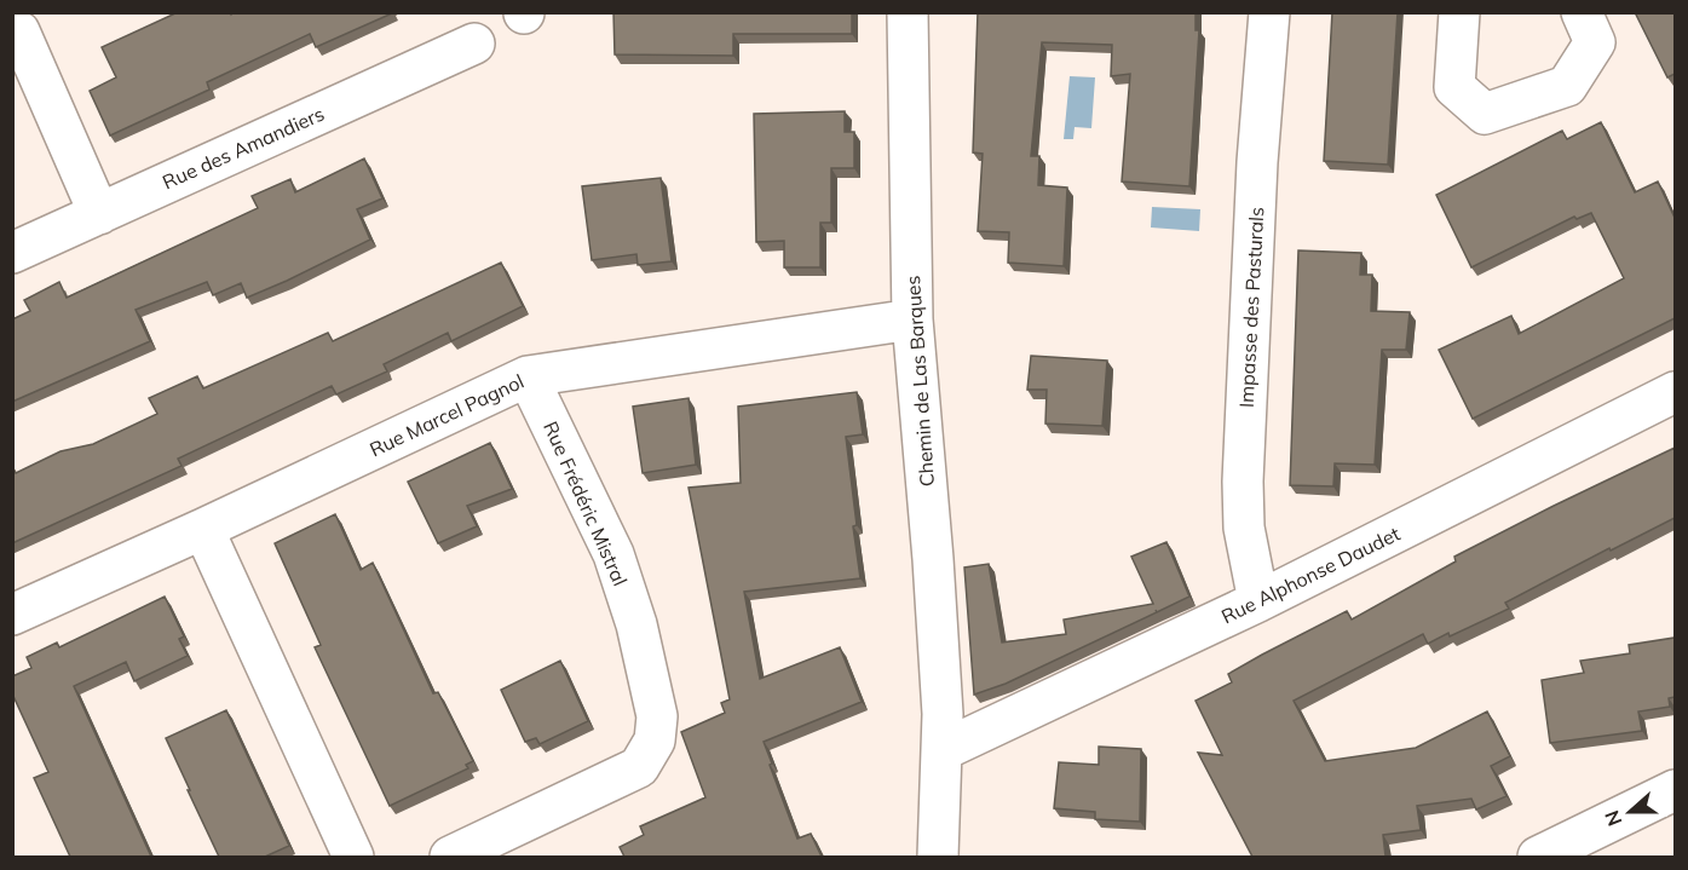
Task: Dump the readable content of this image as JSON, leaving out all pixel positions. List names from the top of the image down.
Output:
{
  "streets": {
    "street": [
      "Rue des Amandiers",
      "Impasse des Pasturals",
      "Chemin de Las Barques",
      "Rue Marcel Pagnol",
      "Rue Frédéric Mistral",
      "Rue Alphonse Daudet"
    ]
  },
  "crossings": [
    ["Impasse des Pasturals", "Rue Alphonse Daudet"],
    ["Chemin de Las Barques", "Rue Marcel Pagnol"],
    ["Chemin de Las Barques", "Rue Alphonse Daudet"],
    ["Rue Marcel Pagnol", "Rue Frédéric Mistral"]
  ],
  "north": "left"
}
